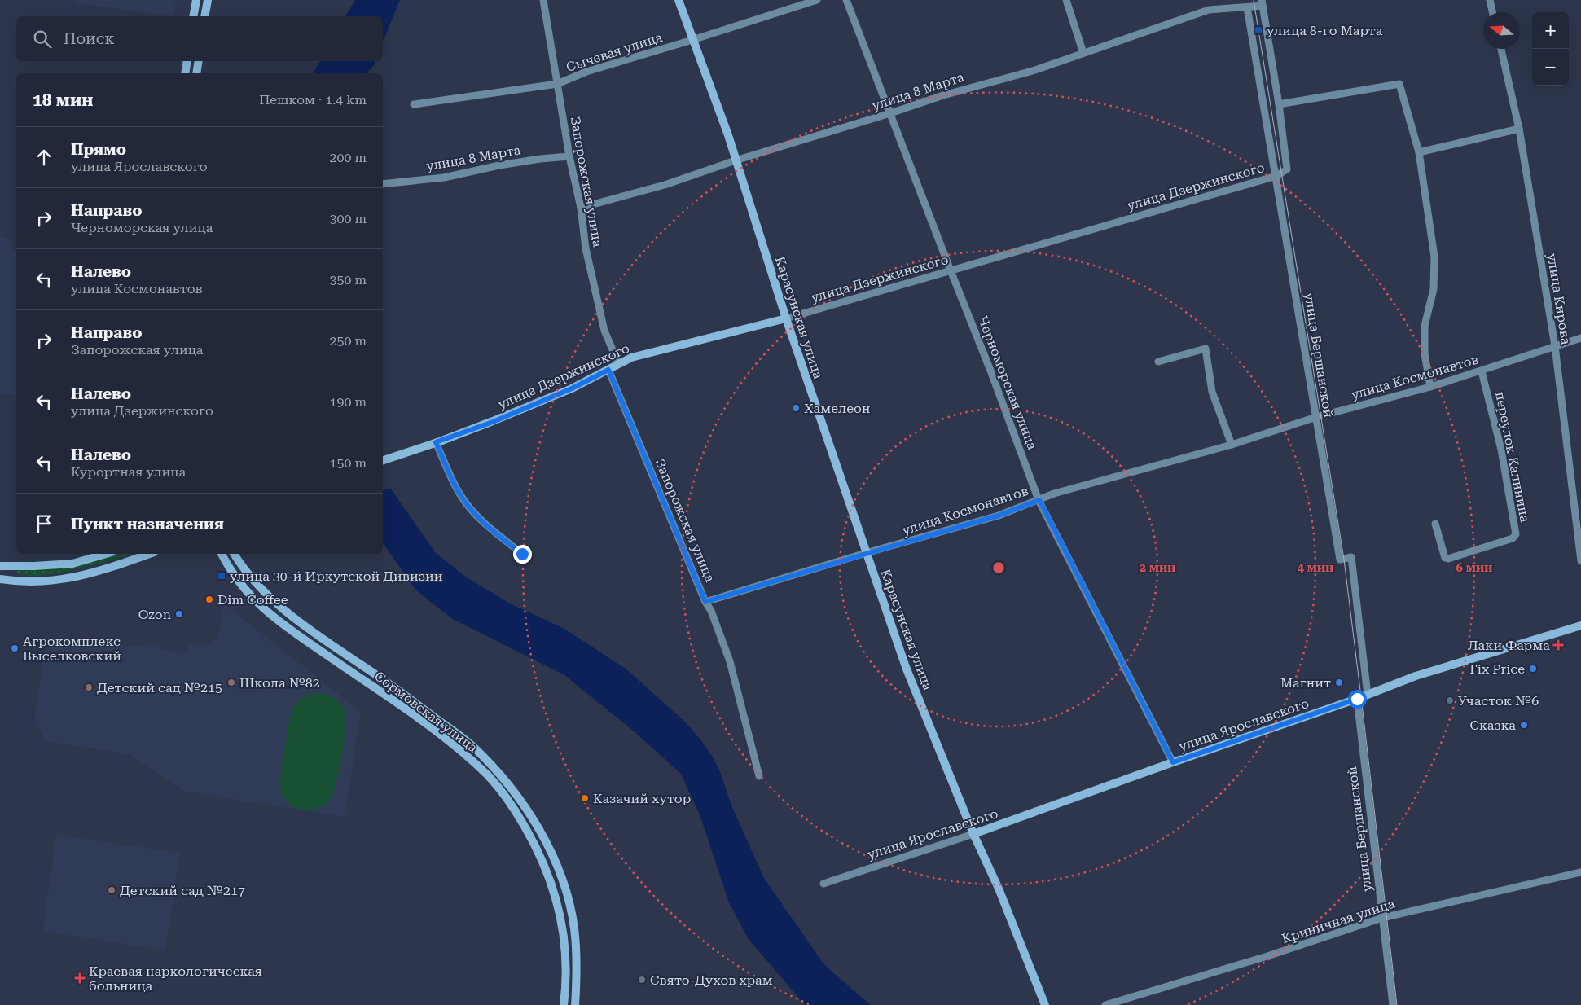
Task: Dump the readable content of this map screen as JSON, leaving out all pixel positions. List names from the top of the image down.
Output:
{
  "streets": {
    "street": [
      "Сычевая улица",
      "улица 8 Марта",
      "Запорожская улица",
      "улица Дзержинского",
      "улица Кирова",
      "Карасунская улица",
      "улица Бершанской",
      "улица Космонавтов",
      "Черноморская улица",
      "переулок Калинина",
      "Сормовская улица",
      "улица Ярославского",
      "Криничная улица"
    ]
  },
  "crossings": [
    ["Сычевая улица", "Запорожская улица"],
    ["Сычевая улица", "Карасунская улица"],
    ["улица 8 Марта", "Запорожская улица"],
    ["улица 8 Марта", "Карасунская улица"],
    ["улица 8 Марта", "улица Бершанской"],
    ["улица 8 Марта", "Черноморская улица"],
    ["Запорожская улица", "улица Дзержинского"],
    ["Запорожская улица", "улица Космонавтов"],
    ["улица Дзержинского", "Карасунская улица"],
    ["улица Дзержинского", "улица Бершанской"],
    ["улица Дзержинского", "Черноморская улица"],
    ["улица Кирова", "улица Космонавтов"],
    ["Карасунская улица", "улица Космонавтов"],
    ["Карасунская улица", "улица Ярославского"],
    ["улица Бершанской", "улица Космонавтов"],
    ["улица Бершанской", "улица Ярославского"],
    ["улица Бершанской", "Криничная улица"],
    ["улица Космонавтов", "Черноморская улица"],
    ["улица Космонавтов", "переулок Калинина"],
    ["Черноморская улица", "улица Ярославского"]
  ],
  "places": {
    "transit": ["улица 8-го Марта", "улица 30-й Иркутской Дивизии"],
    "other": [
      "Хамелеон",
      "Dim Coffee",
      "Ozon",
      "Агрокомплекс Выселковский",
      "Fix Price",
      "Школа №82",
      "Магнит",
      "Детский сад №215",
      "Участок №6",
      "Сказка",
      "Казачий хутор",
      "Детский сад №217",
      "Свято-Духов храм"
    ],
    "health": ["Лаки Фарма", "Краевая наркологическая больница"]
  },
  "north": "left",
  "page": {
    "map_buttons": ["+", "−"],
    "search": "Поиск",
    "heading": ["18 мин", "Пешком · 1.4 km"],
    "list": [
      ["Прямо", "улица Ярославского", "200 m"],
      ["Направо", "Черноморская улица", "300 m"],
      ["Налево", "улица Космонавтов", "350 m"],
      ["Направо", "Запорожская улица", "250 m"],
      ["Налево", "улица Дзержинского", "190 m"],
      ["Налево", "Курортная улица", "150 m"],
      "Пункт назначения"
    ]
  },
  "rings": ["2 мин", "4 мин", "6 мин"]
}
